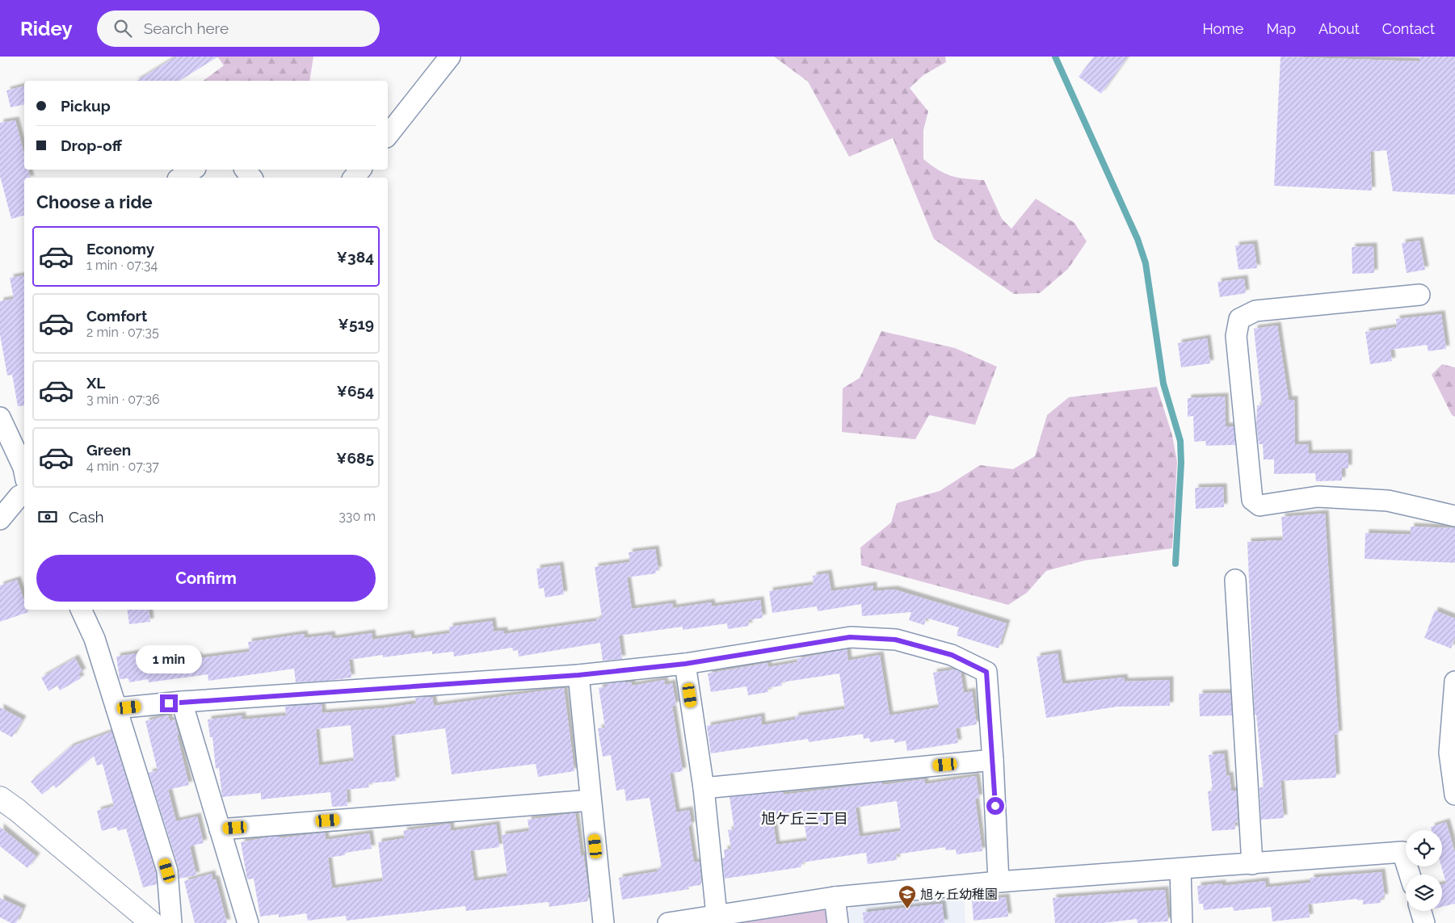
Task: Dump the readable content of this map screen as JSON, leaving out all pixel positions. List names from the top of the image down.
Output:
{
  "districts": ["旭ケ丘三丁目"],
  "places": {
    "school or university": ["旭ヶ丘幼稚園"]
  },
  "page": {
    "header": "Ridey",
    "search": "Search here",
    "nav": [
      "Home",
      "Map",
      "About",
      "Contact"
    ],
    "banner": ["Pickup", "Drop-off"],
    "heading": "Choose a ride",
    "list": [
      {
        "name": "Economy",
        "note": "1 min · 07:34",
        "value": "¥384"
      },
      {
        "name": "Comfort",
        "note": "2 min · 07:35",
        "value": "¥519"
      },
      {
        "name": "XL",
        "note": "3 min · 07:36",
        "value": "¥654"
      },
      {
        "name": "Green",
        "note": "4 min · 07:37",
        "value": "¥685"
      }
    ],
    "pay": ["Cash", "330 m"],
    "buttons": "Confirm",
    "bubble": "1 min"
  }
}
